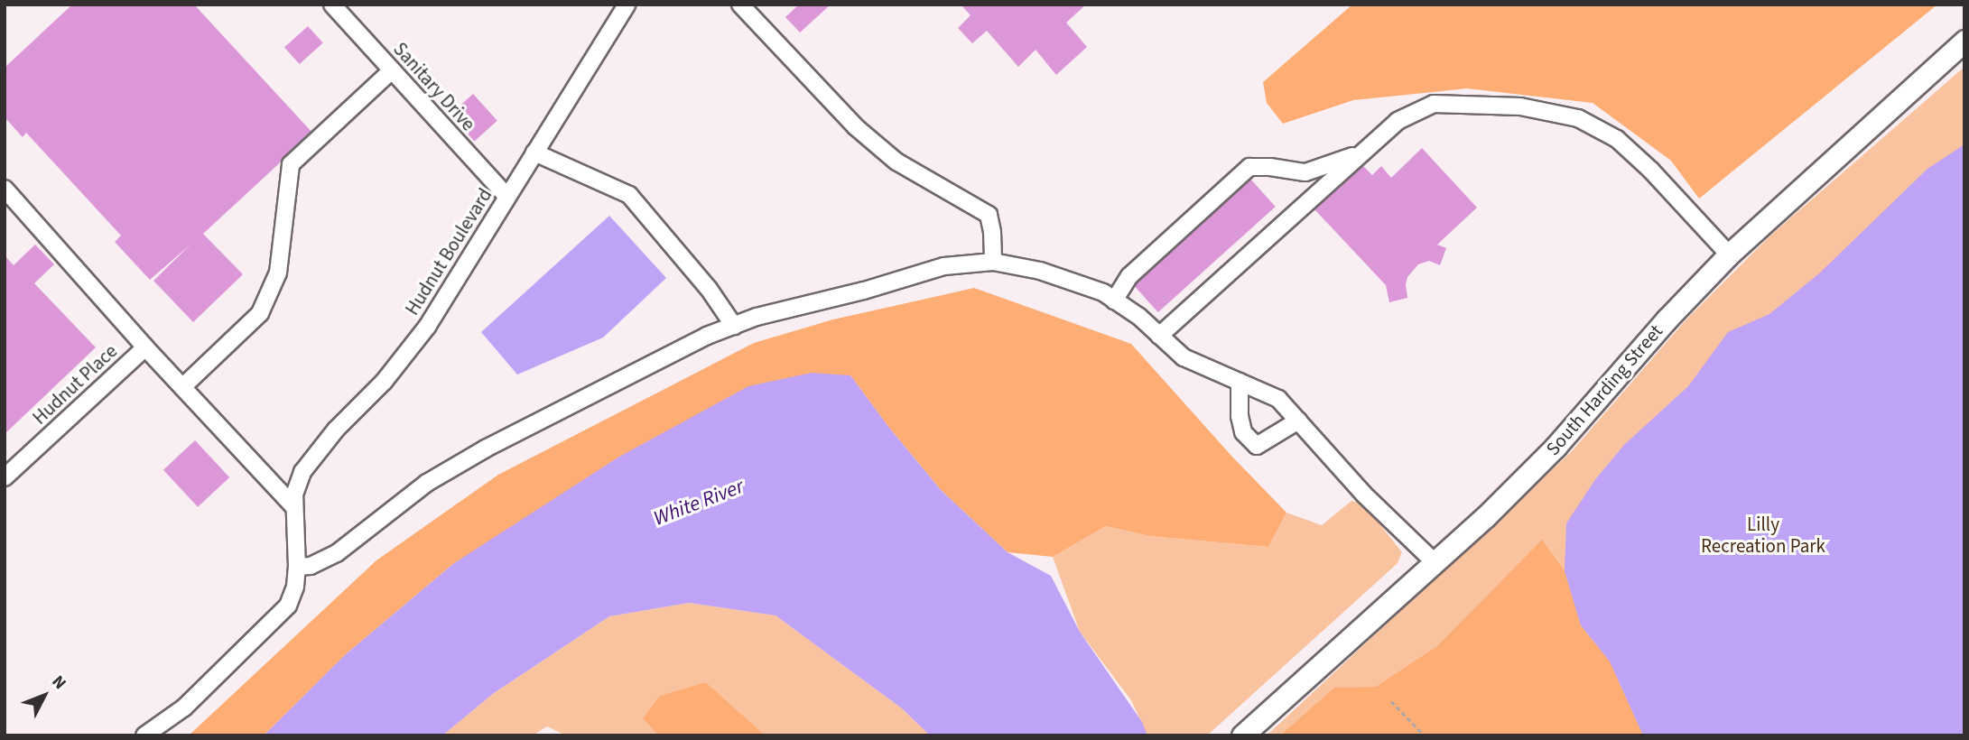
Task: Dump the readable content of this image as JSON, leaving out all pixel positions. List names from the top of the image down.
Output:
{
  "streets": {
    "main road": ["South Harding Street"],
    "street": ["Sanitary Drive", "Hudnut Boulevard", "Hudnut Place"]
  },
  "crossings": [
    ["Sanitary Drive", "Hudnut Boulevard"]
  ],
  "water": ["White River"],
  "parks": ["Lilly Recreation Park"],
  "north": "top right"
}
